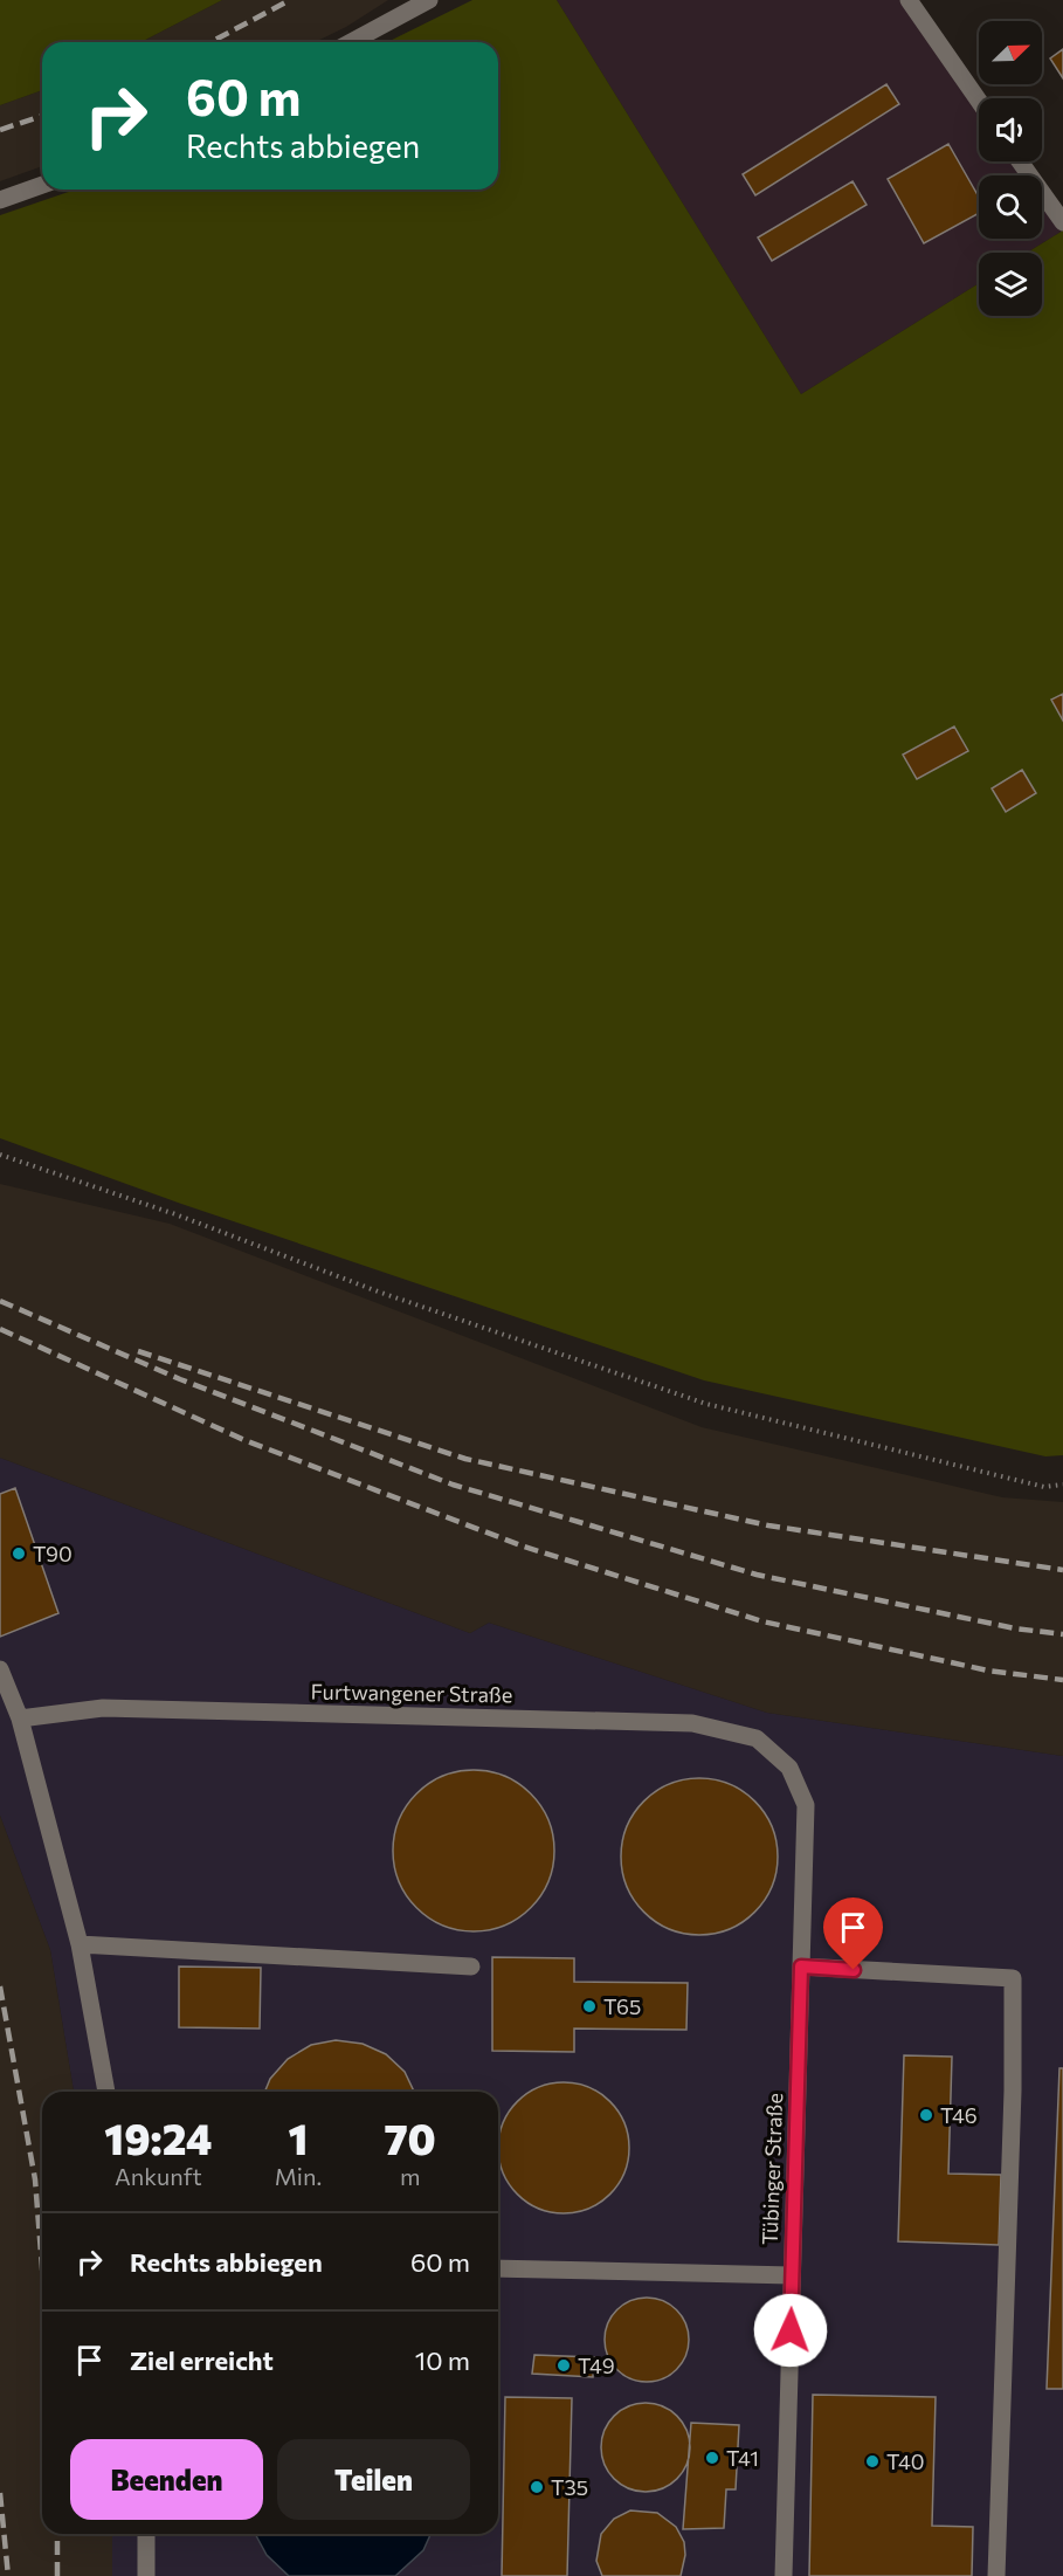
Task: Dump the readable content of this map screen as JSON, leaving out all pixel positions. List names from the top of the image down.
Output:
{
  "streets": {
    "street": ["Furtwangener Straße", "Tübinger Straße"]
  },
  "crossings": [
    ["Furtwangener Straße", "Tübinger Straße"]
  ],
  "places": [
    "T90",
    "T65",
    "T46",
    "T49",
    "T41",
    "T40",
    "T35"
  ],
  "north": "top right",
  "page": {
    "turn": ["60 m", "Rechts abbiegen"],
    "eta": [
      "19:24",
      "Ankunft",
      "1",
      "Min.",
      "70",
      "m"
    ],
    "list": [
      {
        "name": "Rechts abbiegen",
        "value": "60 m"
      },
      {
        "name": "Ziel erreicht",
        "value": "10 m"
      }
    ],
    "buttons": ["Beenden", "Teilen"]
  }
}
